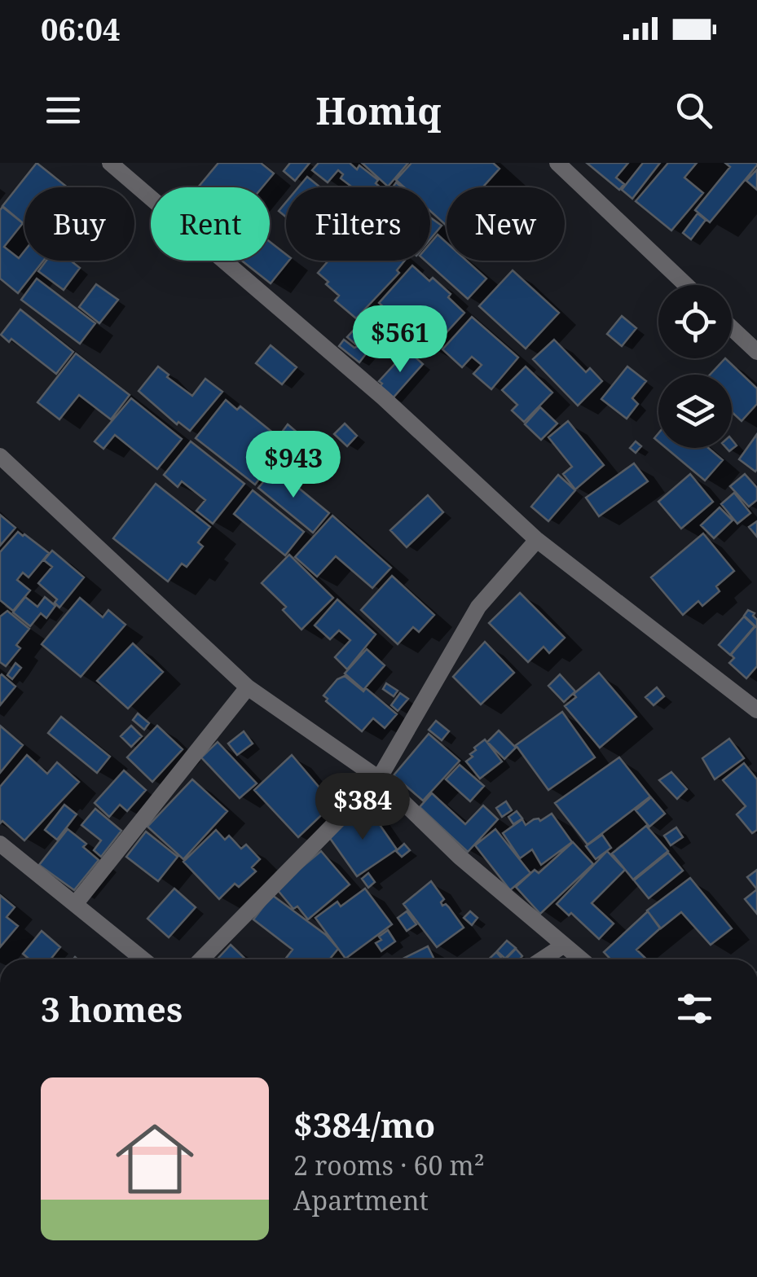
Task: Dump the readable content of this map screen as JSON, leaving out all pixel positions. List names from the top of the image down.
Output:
{
  "page": {
    "status": "06:04",
    "header": "Homiq",
    "chip": [
      "Buy",
      "Rent",
      "Filters",
      "New"
    ],
    "price": ["$561", "$943", "$384"],
    "heading": "3 homes",
    "list": [
      {
        "name": "$384/mo",
        "note": "2 rooms · 60 m² · Apartment"
      }
    ]
  }
}
